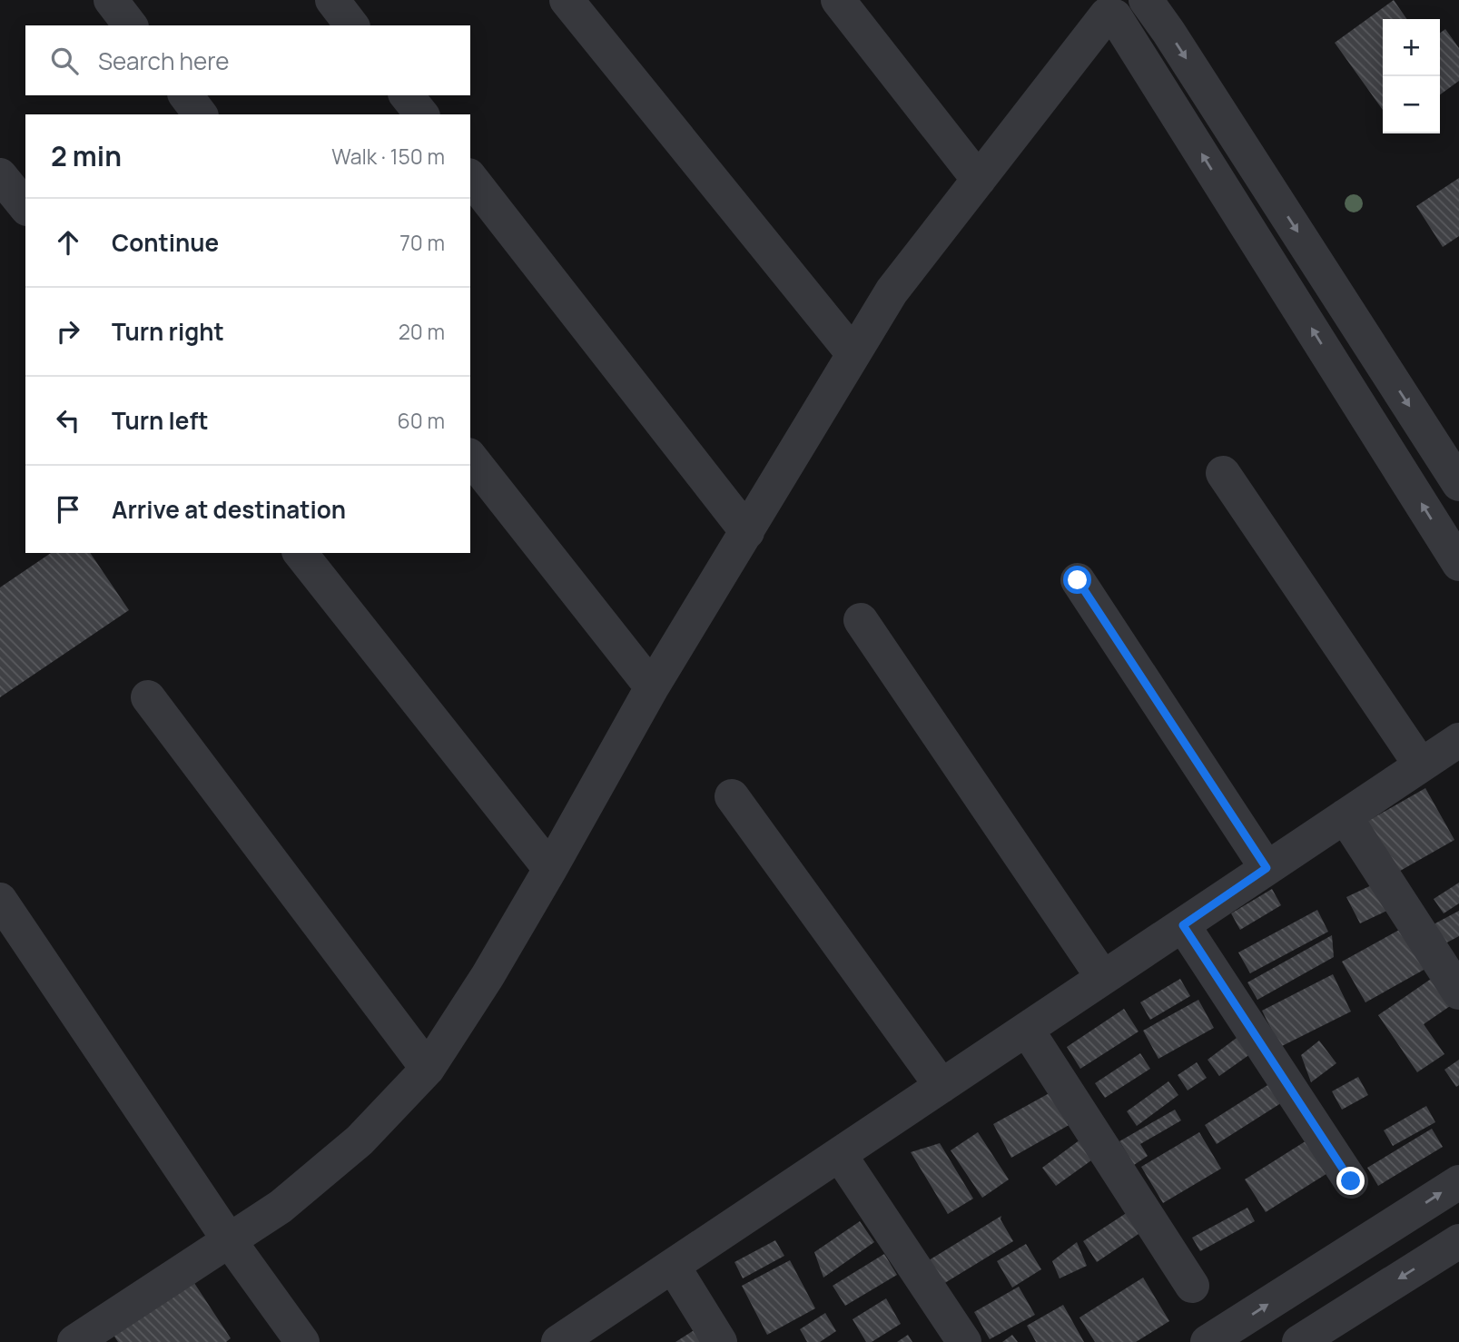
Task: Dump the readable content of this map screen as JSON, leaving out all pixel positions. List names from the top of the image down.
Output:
{
  "page": {
    "map_buttons": ["+", "−"],
    "search": "Search here",
    "heading": ["2 min", "Walk · 150 m"],
    "list": [
      ["Continue", "70 m"],
      ["Turn right", "20 m"],
      ["Turn left", "60 m"],
      "Arrive at destination"
    ]
  }
}
